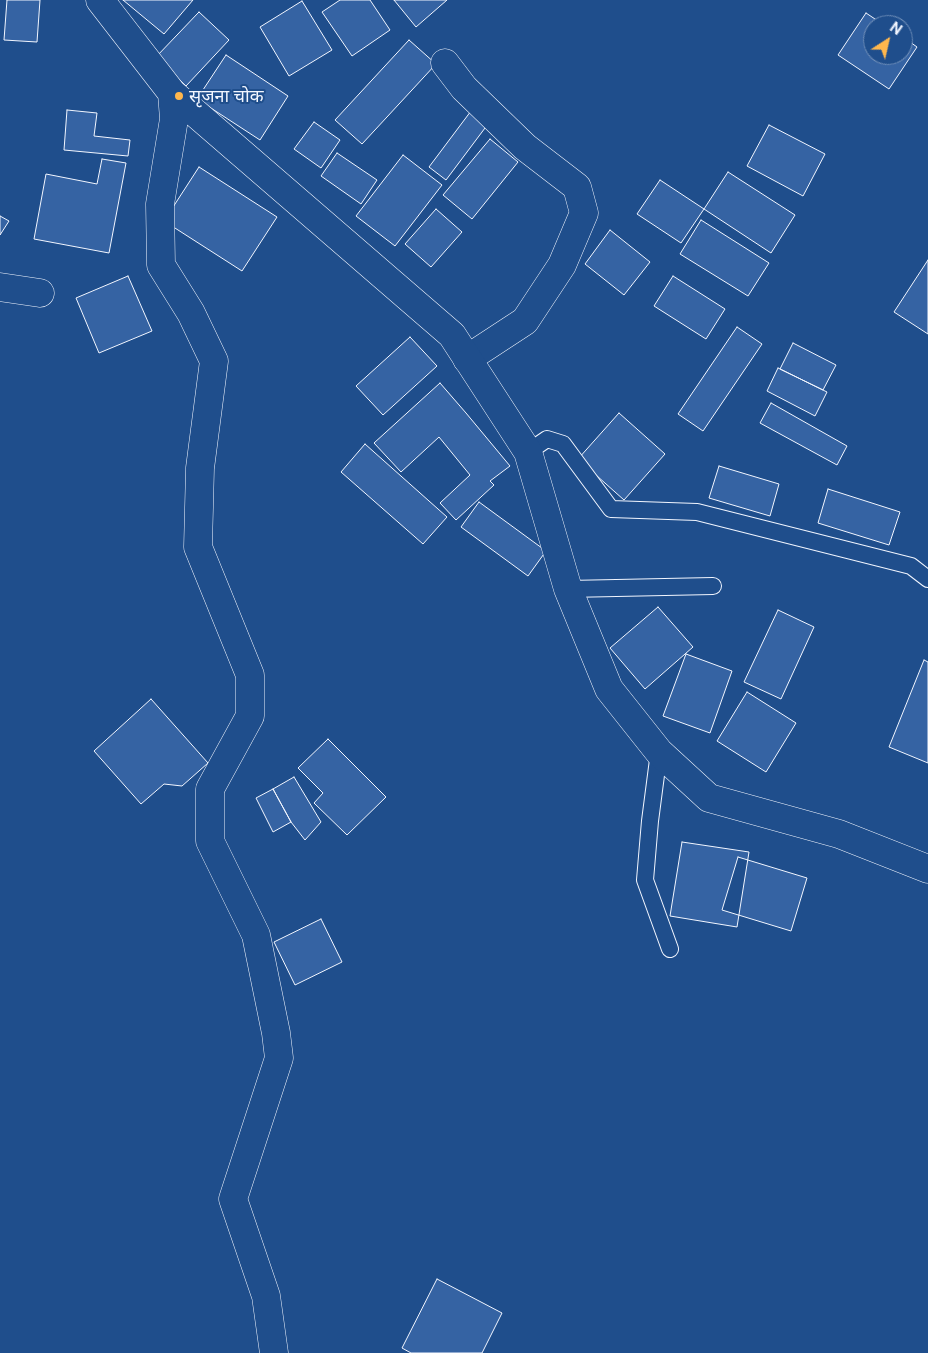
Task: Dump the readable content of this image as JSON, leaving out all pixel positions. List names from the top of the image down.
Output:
{
  "places": ["सृजना चोक"],
  "north": "top right"
}
